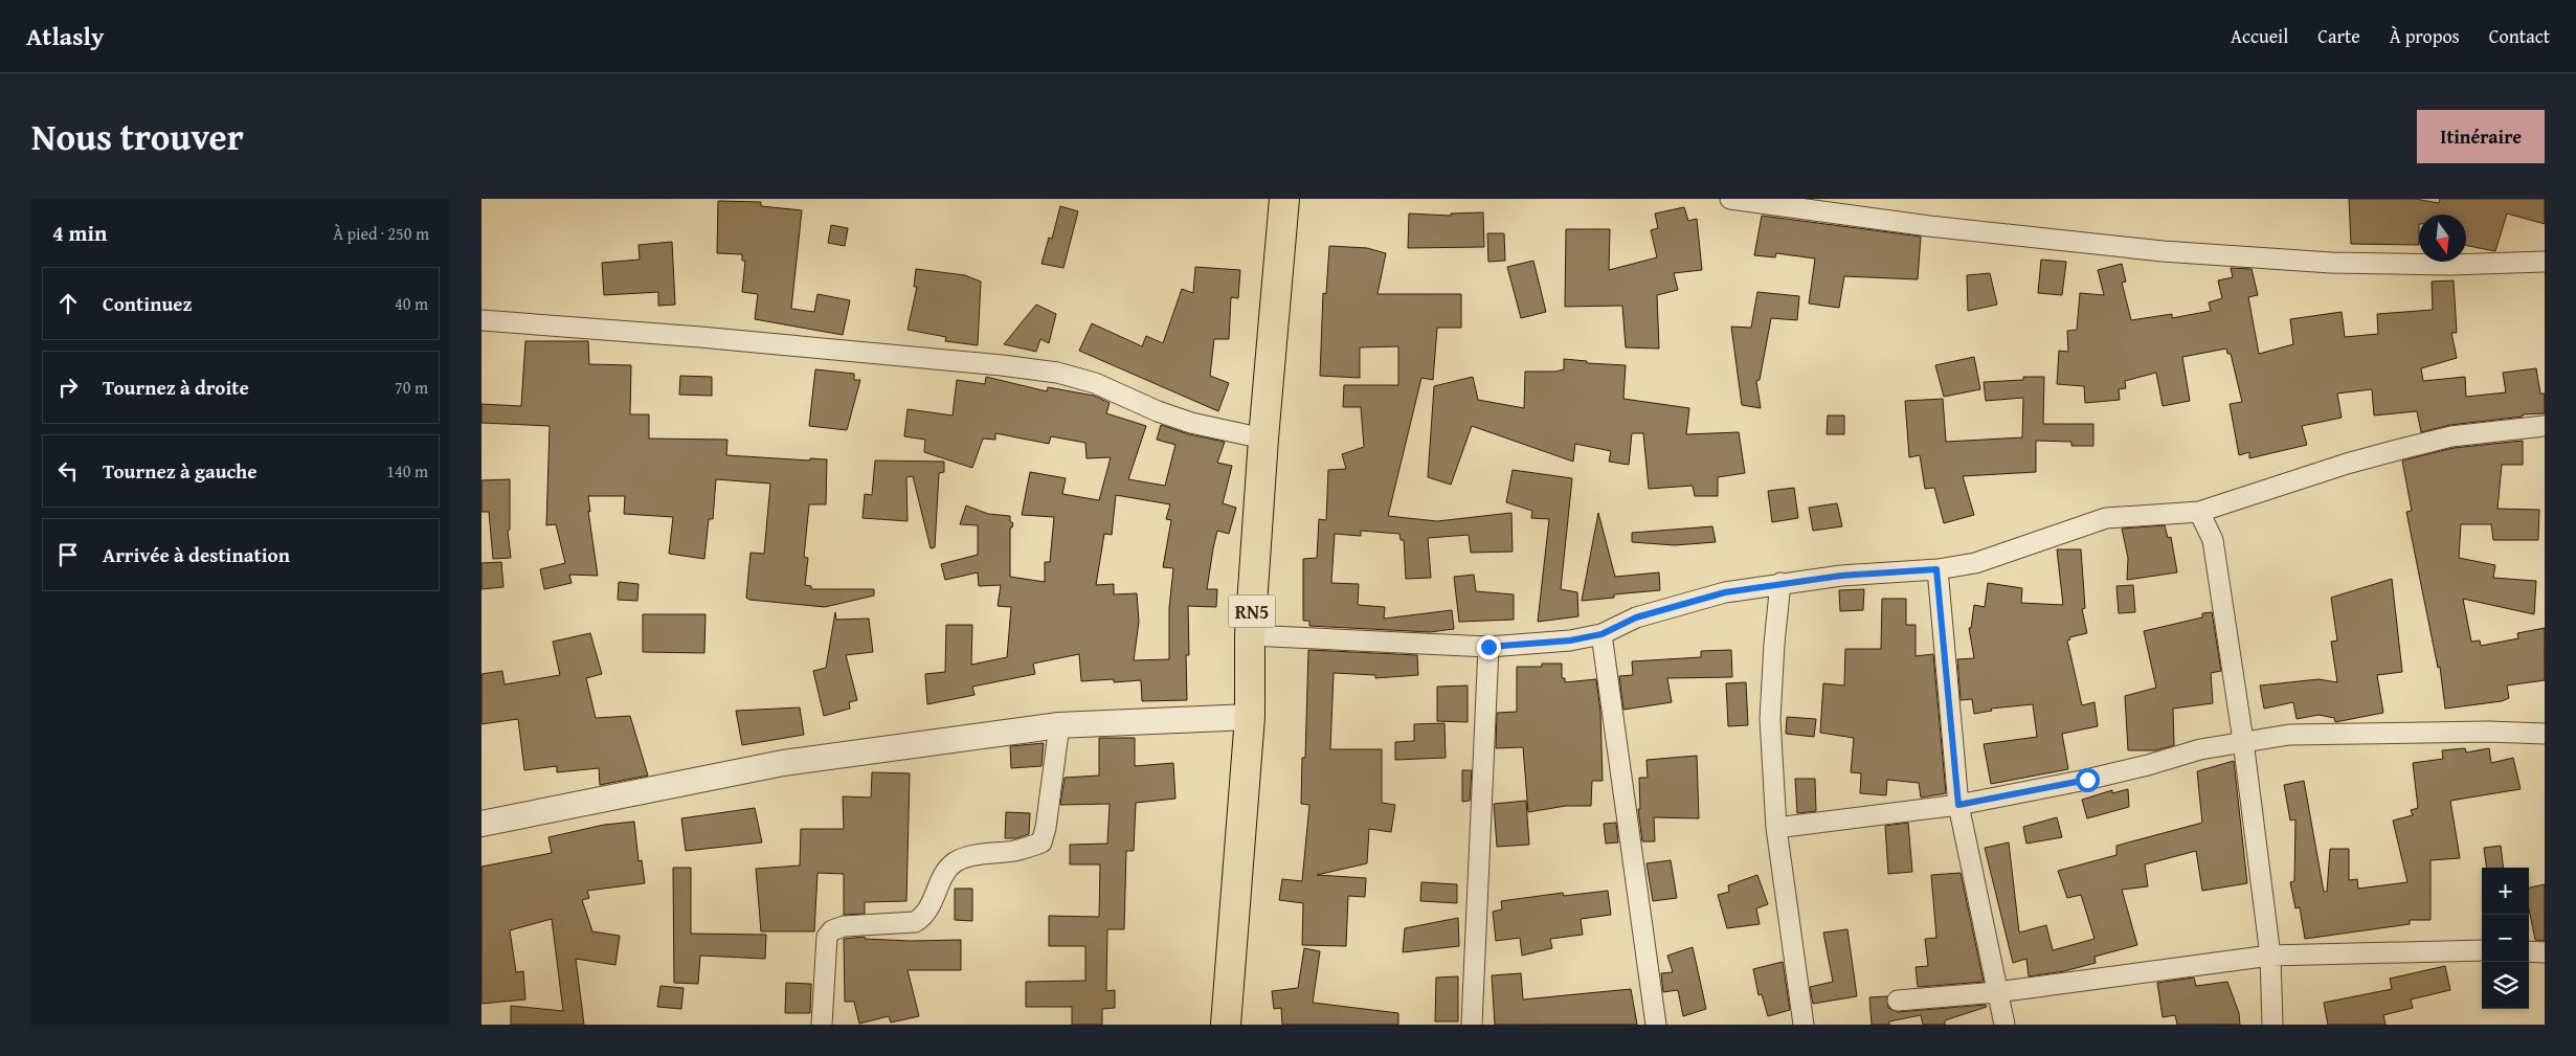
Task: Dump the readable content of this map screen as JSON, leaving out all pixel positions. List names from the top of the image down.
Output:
{
  "streets": {
    "highway": ["RN5"]
  },
  "north": "bottom",
  "page": {
    "header": "Atlasly",
    "nav": [
      "Accueil",
      "Carte",
      "À propos",
      "Contact"
    ],
    "title": "Nous trouver",
    "buttons": "Itinéraire",
    "heading": ["4 min", "À pied · 250 m"],
    "list": [
      ["Continuez", "40 m"],
      ["Tournez à droite", "70 m"],
      ["Tournez à gauche", "140 m"],
      "Arrivée à destination"
    ],
    "map_buttons": ["+", "−"]
  }
}
